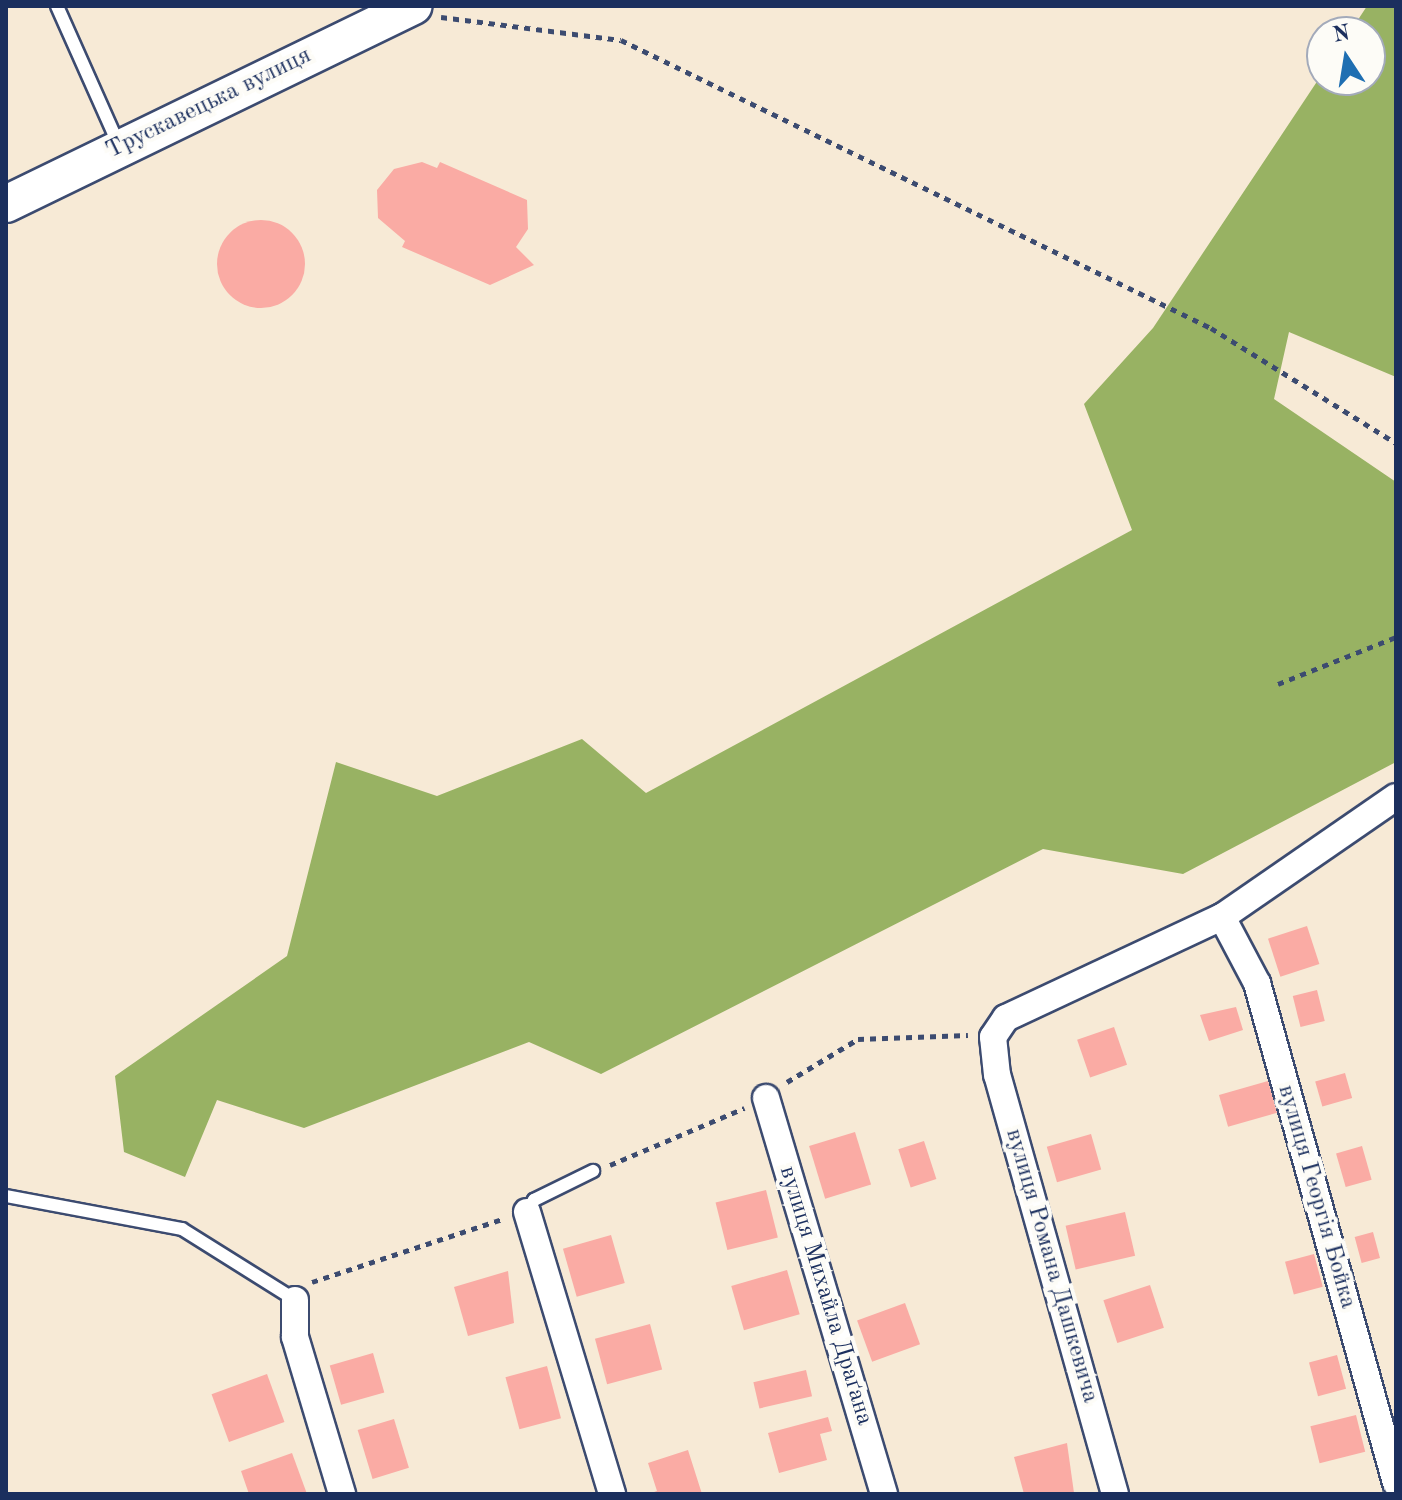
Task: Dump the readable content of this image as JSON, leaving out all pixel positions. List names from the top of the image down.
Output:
{
  "streets": {
    "main road": ["Трускавецька вулиця"],
    "street": ["вулиця Георгія Бойка", "вулиця Романа Дашкевича", "вулиця Михайла Драґана"]
  },
  "crossings": [
    ["вулиця Георгія Бойка", "вулиця Романа Дашкевича"]
  ],
  "north": "top"
}
